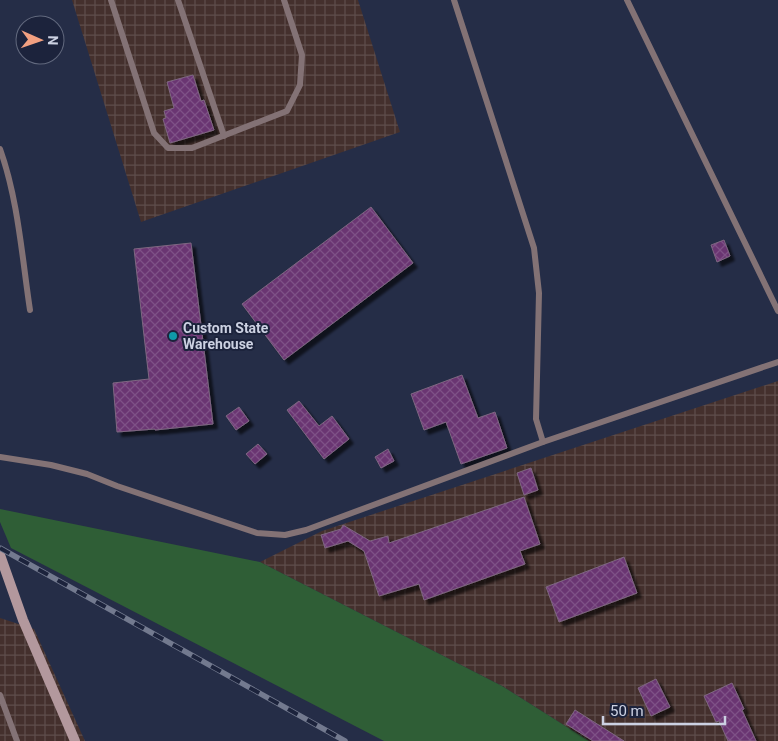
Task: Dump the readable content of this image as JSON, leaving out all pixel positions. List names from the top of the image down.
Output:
{
  "places": ["Custom State Warehouse"],
  "scale_bar": "50 m",
  "north": "right"
}
